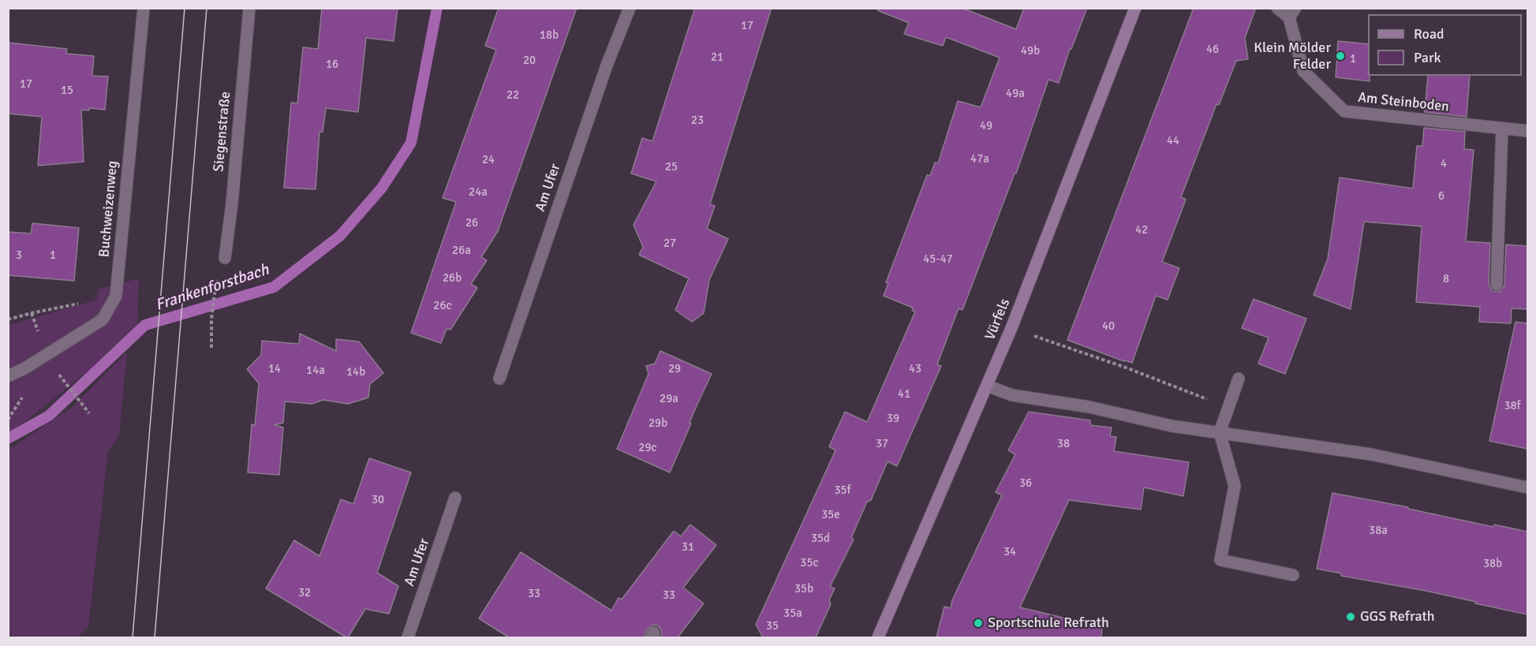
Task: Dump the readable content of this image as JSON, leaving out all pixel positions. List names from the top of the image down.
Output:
{
  "streets": {
    "street": [
      "Am Steinboden",
      "Siegenstraße",
      "Am Ufer",
      "Buchweizenweg",
      "Vürfels"
    ]
  },
  "water": ["Frankenforstbach"],
  "places": ["Klein Mölder Felder", "GGS Refrath", "Sportschule Refrath"],
  "house_numbers": [
    "17",
    "18b",
    "46",
    "49b",
    "21",
    "1",
    "20",
    "16",
    "17",
    "15",
    "49a",
    "22",
    "23",
    "49",
    "44",
    "47a",
    "24",
    "4",
    "25",
    "24a",
    "6",
    "26",
    "42",
    "27",
    "26a",
    "3",
    "1",
    "45-47",
    "26b",
    "8",
    "26c",
    "40",
    "14",
    "29",
    "43",
    "14a",
    "14b",
    "41",
    "29a",
    "38f",
    "39",
    "29b",
    "37",
    "38",
    "29c",
    "36",
    "35f",
    "30",
    "35e",
    "38a",
    "35d",
    "31",
    "34",
    "35c",
    "38b",
    "35b",
    "32",
    "33",
    "33",
    "35a",
    "35"
  ],
  "legend": ["Road", "Park"]
}
